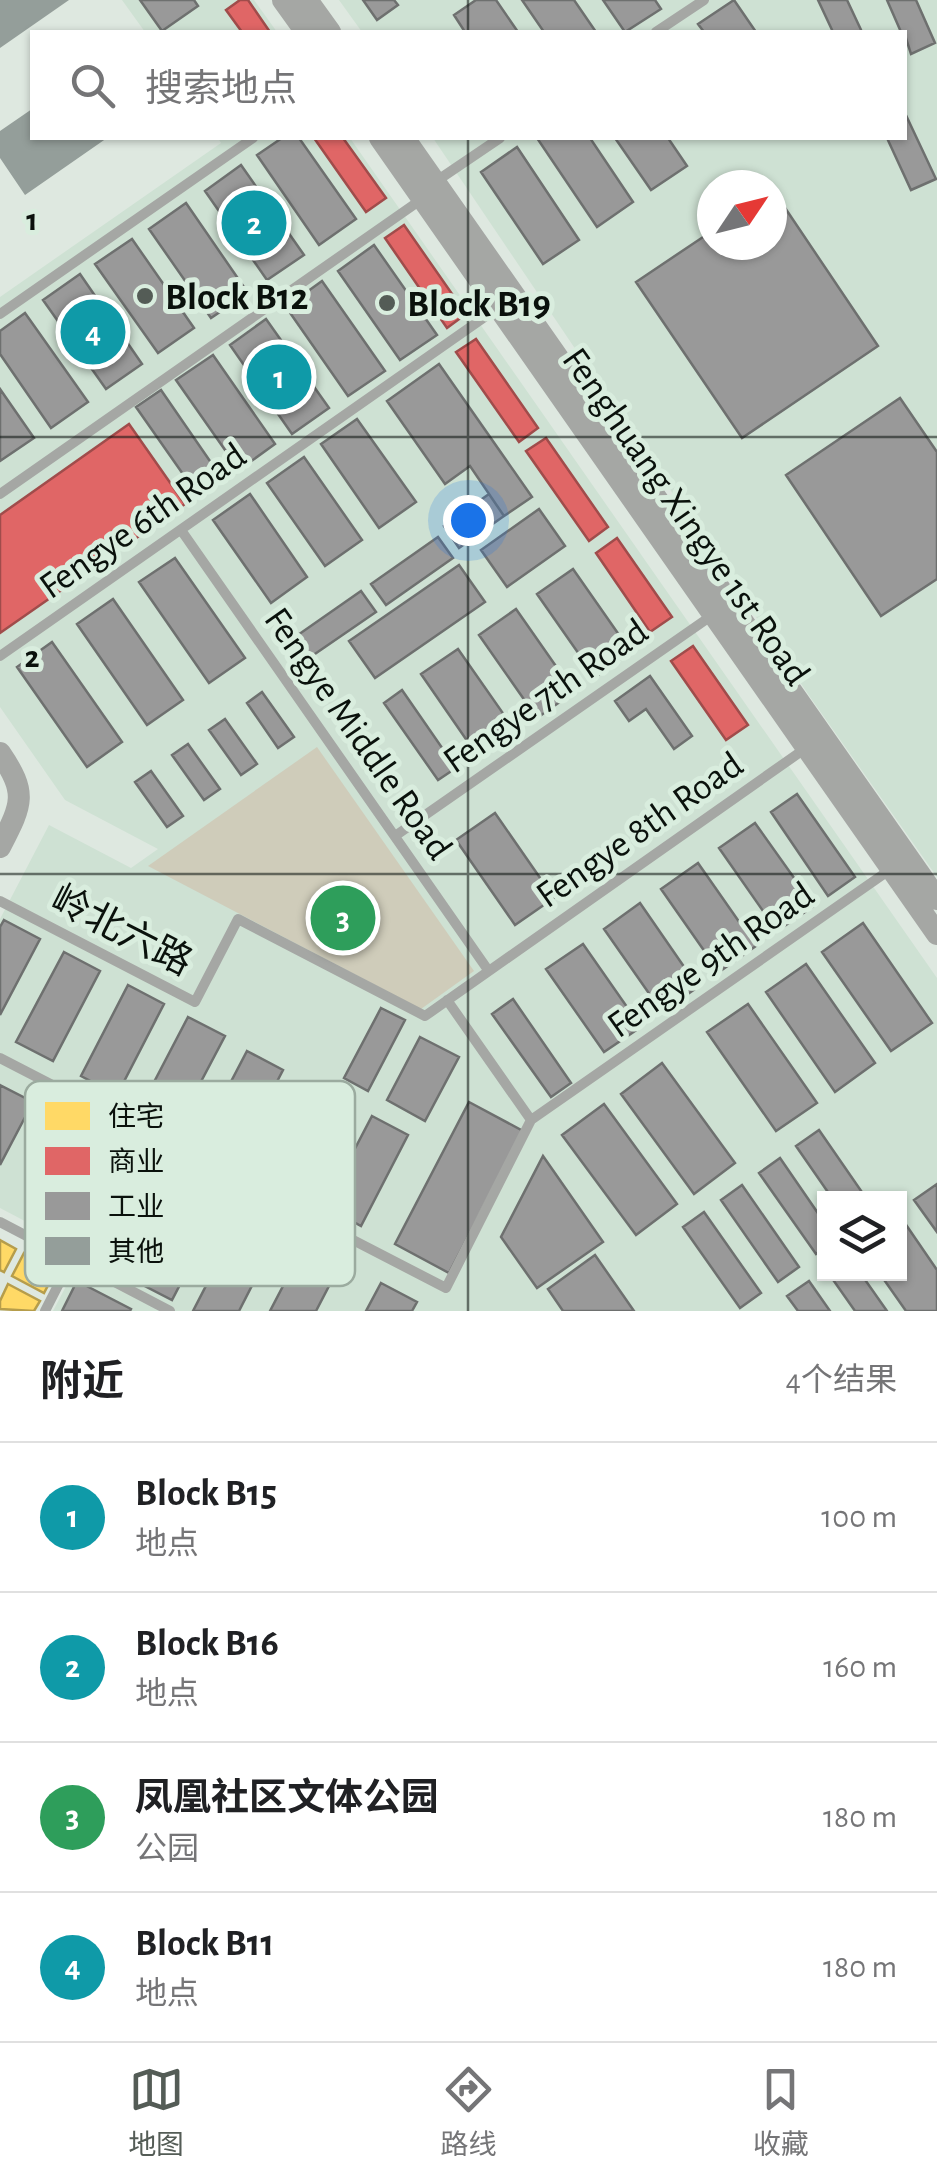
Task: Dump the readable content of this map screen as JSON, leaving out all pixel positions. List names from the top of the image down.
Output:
{
  "streets": {
    "street": ["Fenghuang Xingye 1st Road"],
    "lane": [
      "Fengye 6th Road",
      "Fengye 7th Road",
      "Fengye Middle Road",
      "Fengye 8th Road",
      "岭北六路",
      "Fengye 9th Road"
    ]
  },
  "crossings": [
    ["Fenghuang Xingye 1st Road", "Fengye 6th Road"],
    ["Fenghuang Xingye 1st Road", "Fengye 7th Road"],
    ["Fenghuang Xingye 1st Road", "Fengye 8th Road"],
    ["Fenghuang Xingye 1st Road", "Fengye 9th Road"],
    ["Fengye 6th Road", "Fengye Middle Road"],
    ["Fengye 7th Road", "Fengye Middle Road"],
    ["Fengye Middle Road", "Fengye 8th Road"],
    ["Fengye Middle Road", "岭北六路"],
    ["Fengye 8th Road", "岭北六路"]
  ],
  "places": ["Block B12", "Block B19"],
  "legend": [
    "住宅",
    "商业",
    "工业",
    "其他"
  ],
  "north": "top right",
  "page": {
    "search": "搜索地点",
    "pins": [
      "2",
      "4",
      "1",
      "3"
    ],
    "heading": ["附近", "4个结果"],
    "list": [
      {
        "mark": "1",
        "name": "Block B15",
        "note": "地点",
        "value": "100 m"
      },
      {
        "mark": "2",
        "name": "Block B16",
        "note": "地点",
        "value": "160 m"
      },
      {
        "mark": "3",
        "name": "凤凰社区文体公园",
        "note": "公园",
        "value": "180 m"
      },
      {
        "mark": "4",
        "name": "Block B11",
        "note": "地点",
        "value": "180 m"
      }
    ],
    "nav": ["地图", "路线", "收藏"]
  },
  "grid": {
    "rows": ["1", "2"]
  }
}
